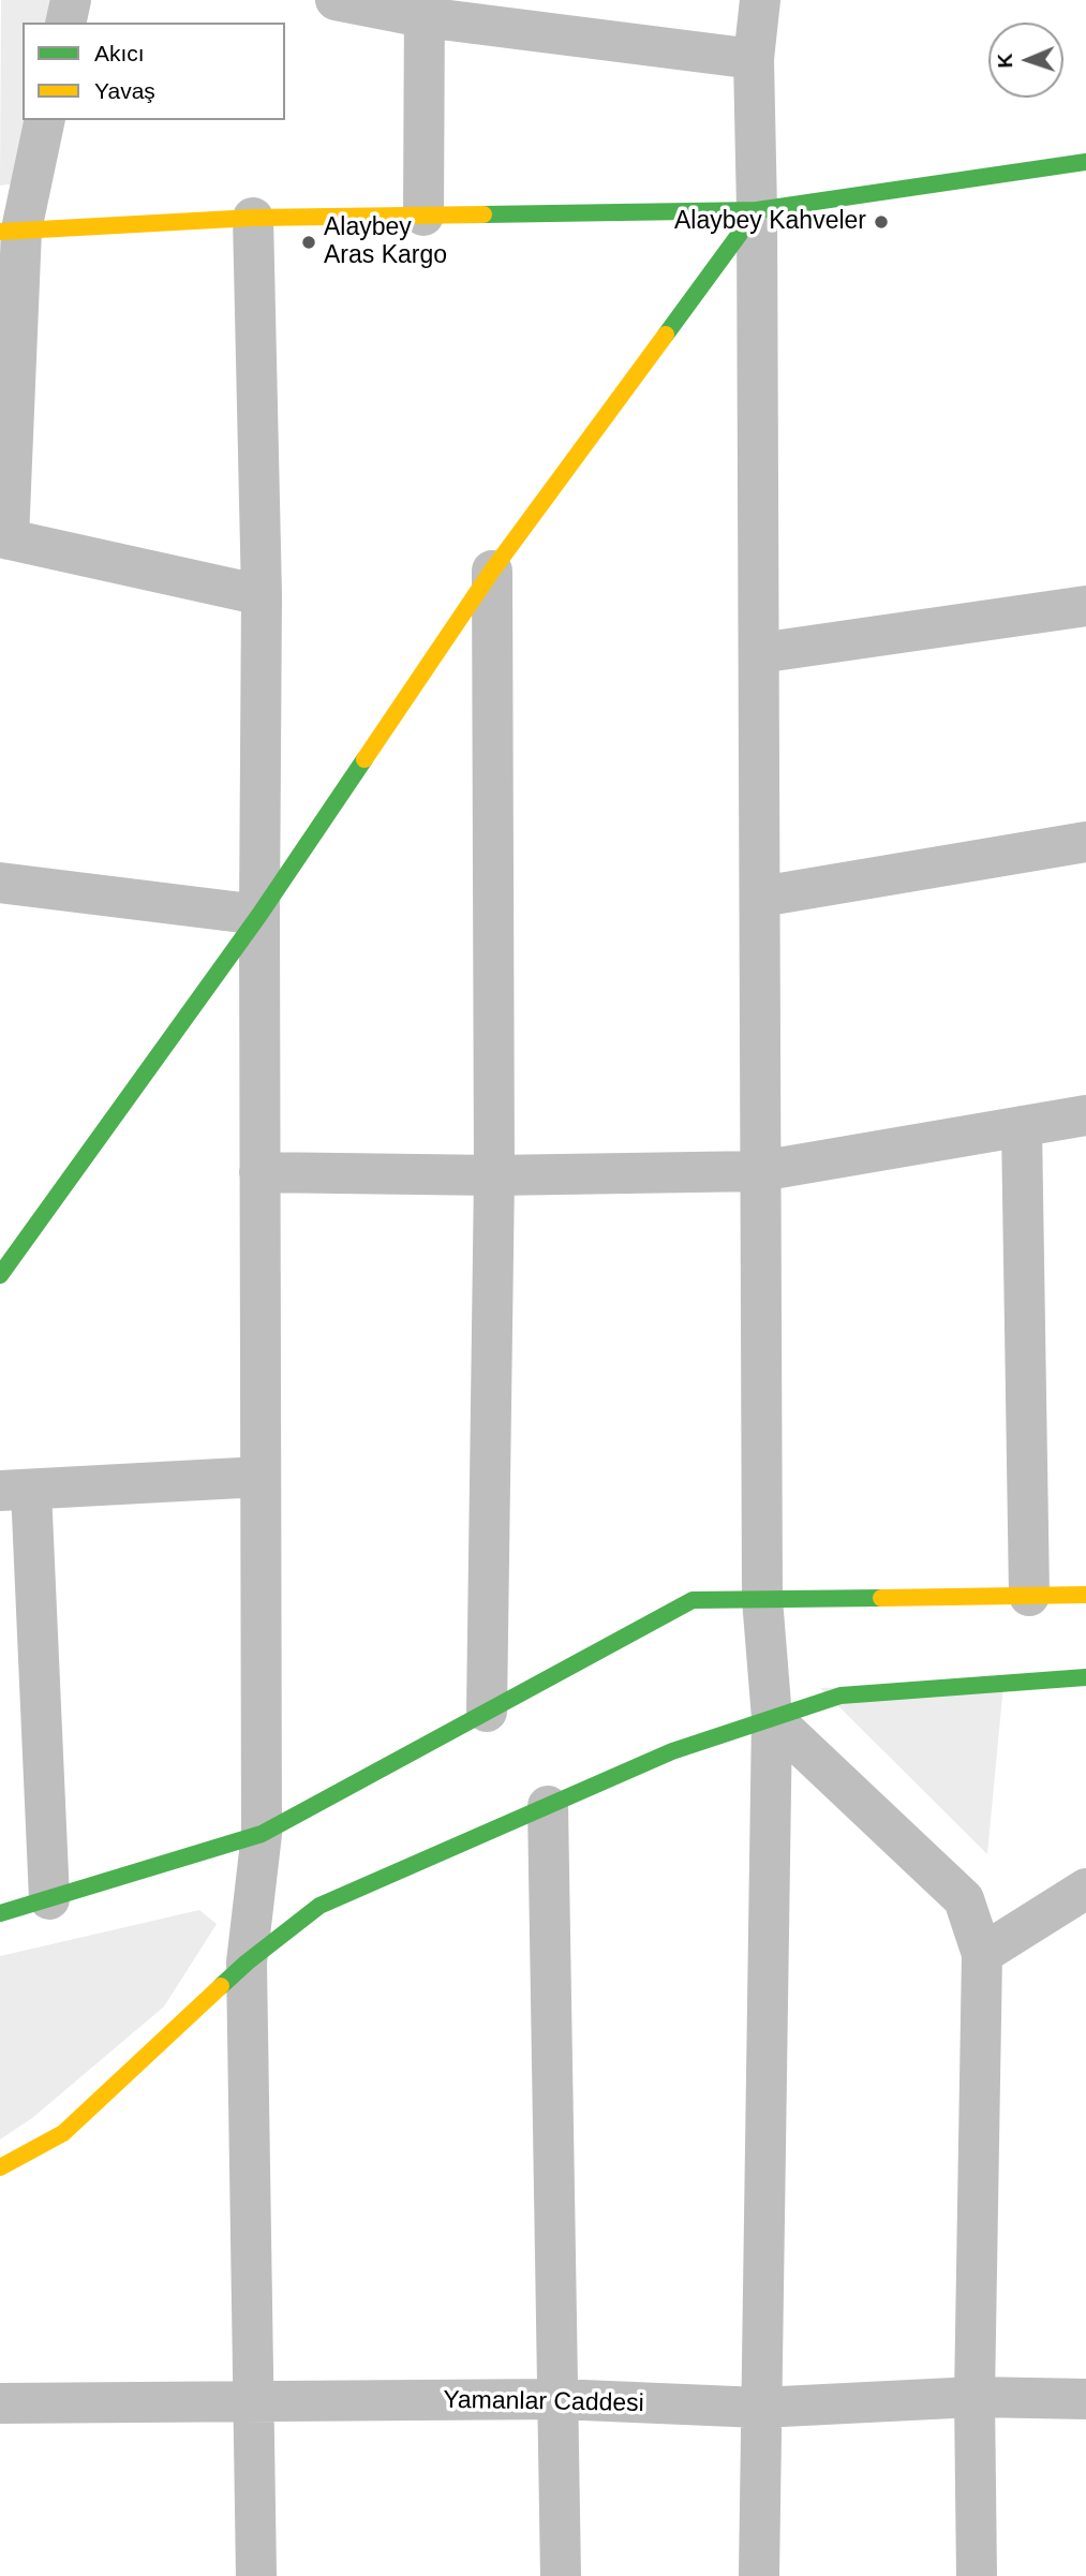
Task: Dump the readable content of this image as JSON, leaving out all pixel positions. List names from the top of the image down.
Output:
{
  "streets": {
    "street": ["Yamanlar Caddesi"]
  },
  "places": ["Alaybey Kahveler", "Alaybey Aras Kargo"],
  "legend": ["Akıcı", "Yavaş"],
  "north": "left"
}
